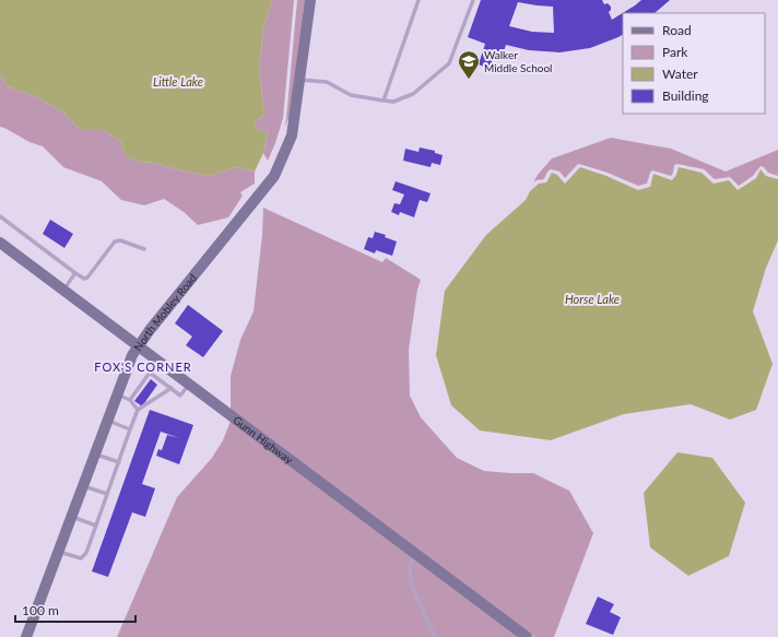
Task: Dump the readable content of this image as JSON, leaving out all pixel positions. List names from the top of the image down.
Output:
{
  "streets": {
    "street": ["North Mobley Road", "Gunn Highway"]
  },
  "crossings": [
    ["North Mobley Road", "Gunn Highway"]
  ],
  "districts": ["FOX'S CORNER"],
  "water": ["Little Lake", "Horse Lake"],
  "places": {
    "school or university": ["Walker Middle School"]
  },
  "legend": [
    "Road",
    "Park",
    "Water",
    "Building"
  ],
  "scale_bar": "100 m"
}
